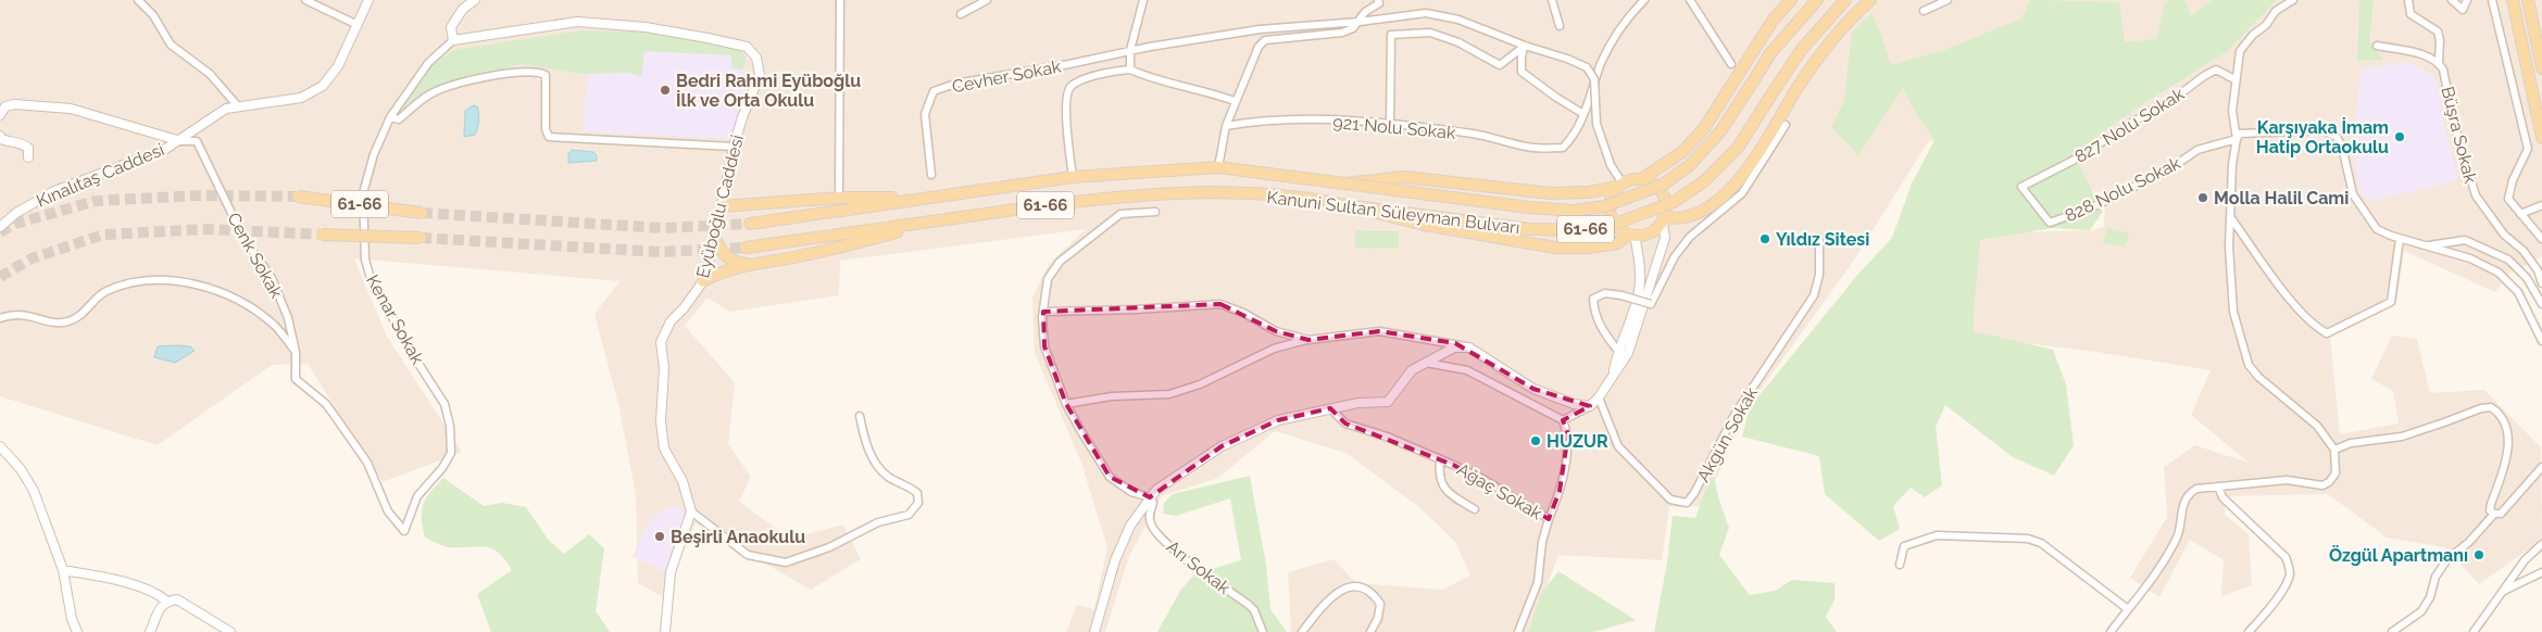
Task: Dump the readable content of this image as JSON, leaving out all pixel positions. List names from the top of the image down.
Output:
{
  "streets": {
    "main road": ["61-66", "Kanuni Sultan Süleyman Bulvarı"],
    "street": [
      "Cevher Sokak",
      "827 Nolu Sokak",
      "921 Nolu Sokak",
      "Büşra Sokak",
      "Kınalıtaş Caddesi",
      "828 Nolu Sokak",
      "Eyüboğlu Caddesi",
      "Cenk Sokak",
      "Kenar Sokak",
      "Akgün Sokak",
      "Ağaç Sokak",
      "Arı Sokak"
    ]
  },
  "crossings": [
    ["Cevher Sokak", "61-66"],
    ["Cevher Sokak", "Kanuni Sultan Süleyman Bulvarı"],
    ["827 Nolu Sokak", "828 Nolu Sokak"],
    ["Kınalıtaş Caddesi", "Cenk Sokak"],
    ["61-66", "Eyüboğlu Caddesi"],
    ["61-66", "Kanuni Sultan Süleyman Bulvarı"],
    ["Eyüboğlu Caddesi", "Kenar Sokak"],
    ["Cenk Sokak", "Kenar Sokak"]
  ],
  "places": [
    "Bedri Rahmi Eyüboğlu İlk ve Orta Okulu",
    "Karşıyaka İmam Hatip Ortaokulu",
    "Molla Halil Cami",
    "Yıldız Sitesi",
    "HUZUR",
    "Beşirli Anaokulu",
    "Özgül Apartmanı"
  ]
}
